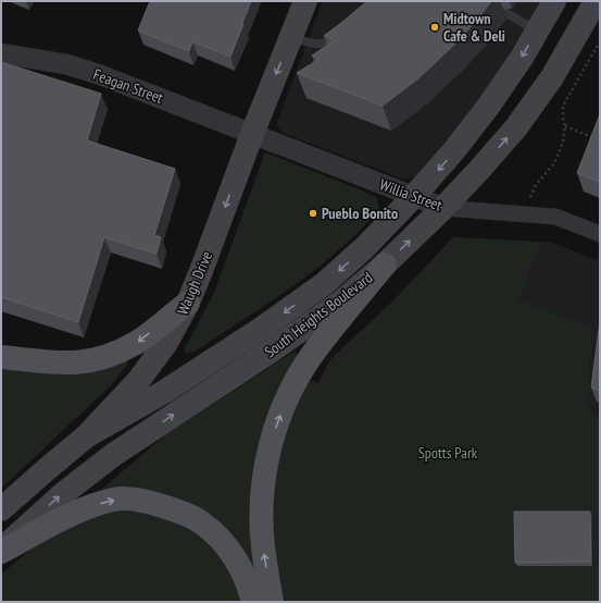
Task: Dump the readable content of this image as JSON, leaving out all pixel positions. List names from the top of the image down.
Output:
{
  "streets": {
    "main road": ["Waugh Drive", "South Heights Boulevard"],
    "street": ["Feagan Street", "Willia Street"]
  },
  "crossings": [
    ["Feagan Street", "Willia Street"],
    ["Feagan Street", "Waugh Drive"],
    ["Willia Street", "Waugh Drive"],
    ["Willia Street", "South Heights Boulevard"],
    ["Waugh Drive", "South Heights Boulevard"]
  ],
  "parks": ["Spotts Park"],
  "places": ["Midtown Cafe & Deli", "Pueblo Bonito"]
}
